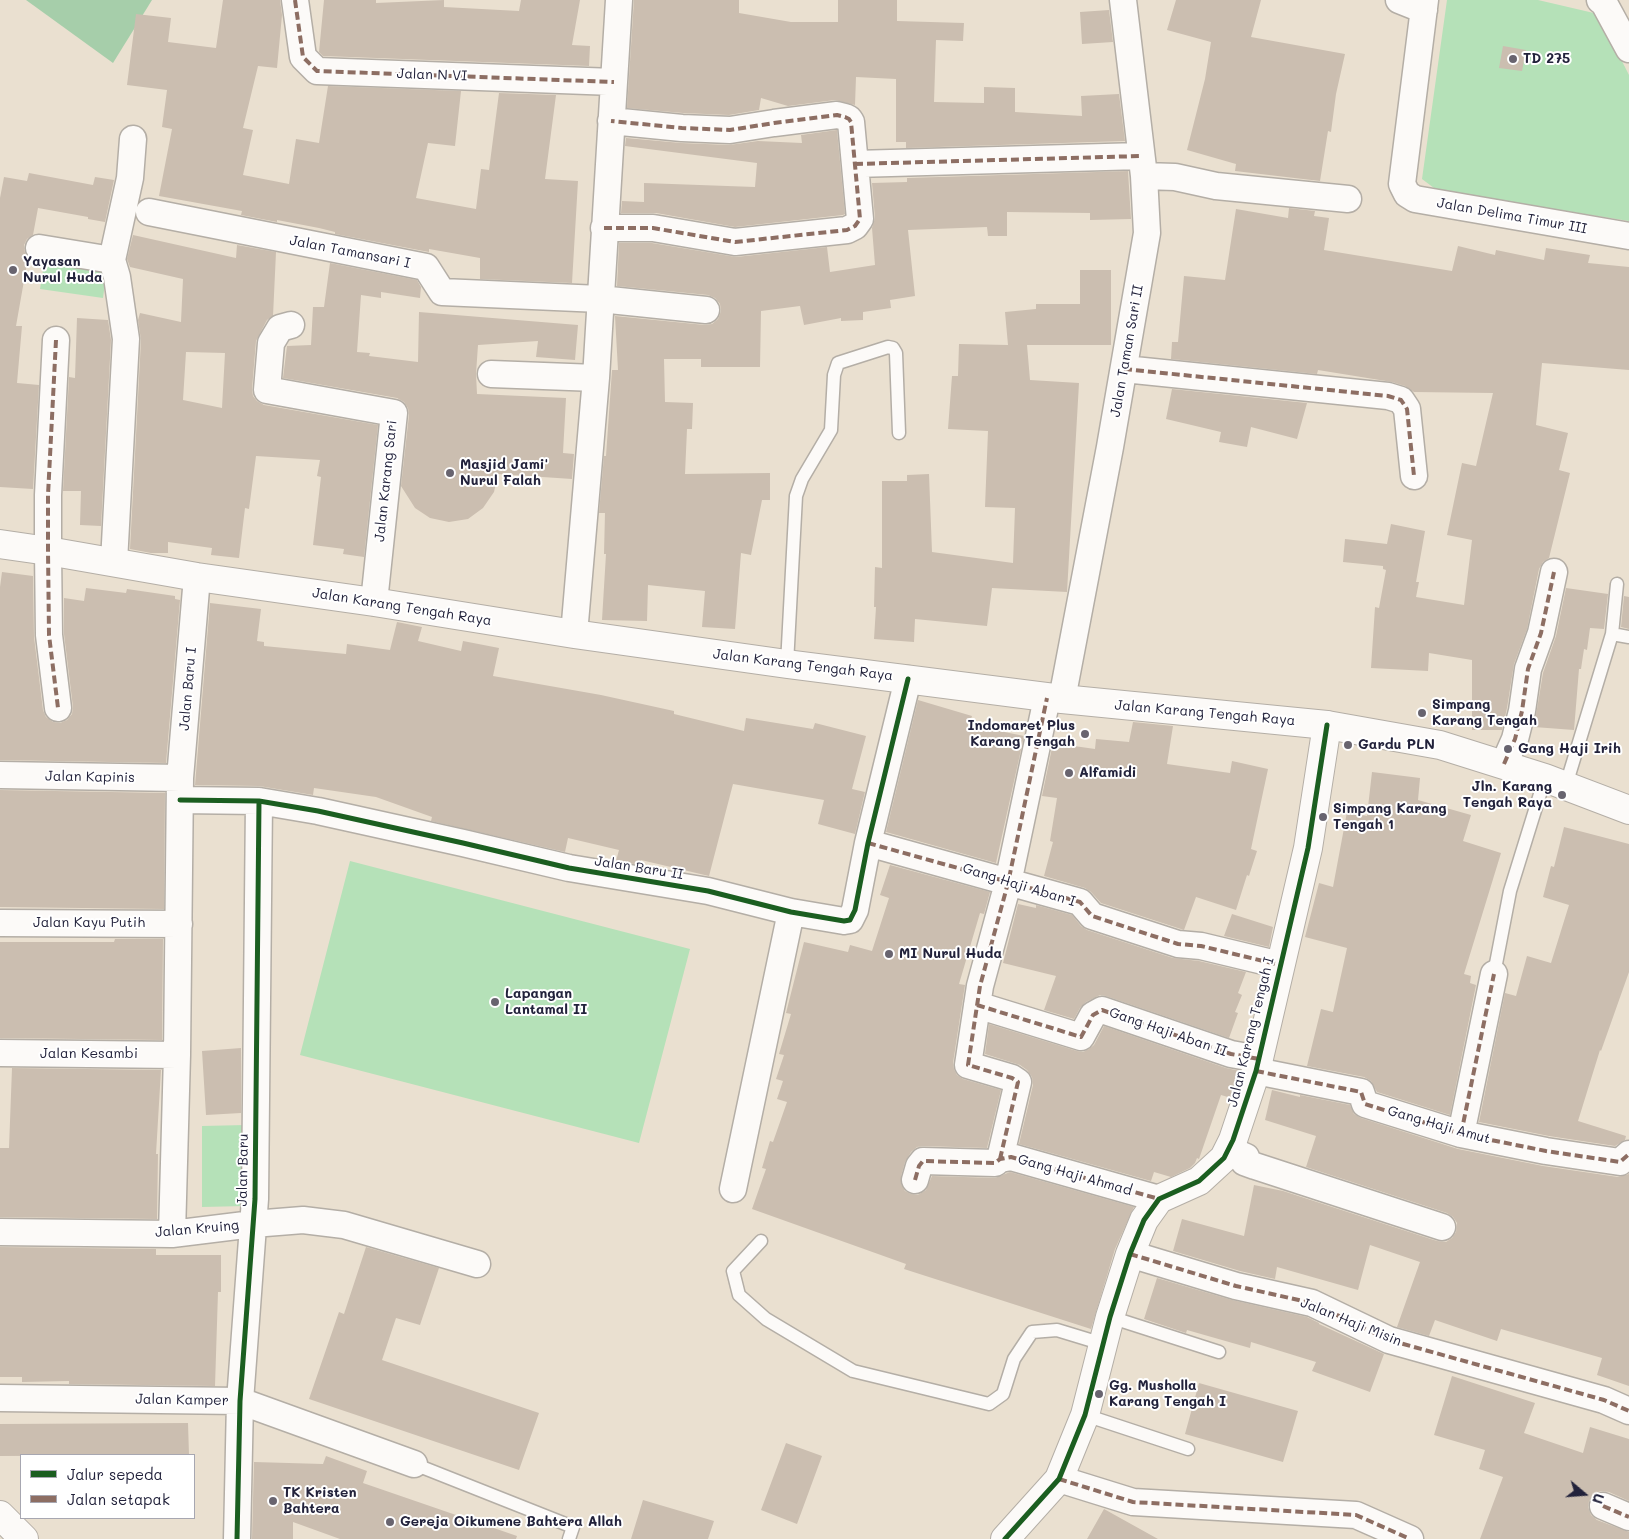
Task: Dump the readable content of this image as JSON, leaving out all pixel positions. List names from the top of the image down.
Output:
{
  "streets": {
    "main road": ["Jalan Karang Tengah Raya", "Jalan Karang Tengah I"],
    "street": [
      "Jalan N VI",
      "Jalan Delima Timur III",
      "Jalan Tamansari I",
      "Jalan Taman Sari II",
      "Jalan Karang Sari",
      "Jalan Baru I",
      "Jalan Kapinis",
      "Jalan Baru II",
      "Gang Haji Aban I",
      "Jalan Kayu Putih",
      "Gang Haji Aban II",
      "Jalan Kesambi",
      "Gang Haji Amut",
      "Jalan Baru",
      "Gang Haji Ahmad",
      "Jalan Kruing",
      "Jalan Haji Misin",
      "Jalan Kamper"
    ]
  },
  "crossings": [
    ["Jalan Taman Sari II", "Jalan Karang Tengah Raya"],
    ["Jalan Taman Sari II", "Gang Haji Aban I"],
    ["Jalan Taman Sari II", "Gang Haji Aban II"],
    ["Jalan Taman Sari II", "Gang Haji Ahmad"],
    ["Jalan Karang Sari", "Jalan Karang Tengah Raya"],
    ["Jalan Karang Tengah Raya", "Jalan Baru I"],
    ["Jalan Karang Tengah Raya", "Jalan Baru II"],
    ["Jalan Karang Tengah Raya", "Jalan Karang Tengah I"],
    ["Jalan Baru I", "Jalan Kapinis"],
    ["Jalan Baru I", "Jalan Baru II"],
    ["Jalan Baru I", "Jalan Kayu Putih"],
    ["Jalan Baru I", "Jalan Kesambi"],
    ["Jalan Baru I", "Jalan Kruing"],
    ["Jalan Kapinis", "Jalan Baru II"],
    ["Jalan Baru II", "Gang Haji Aban I"],
    ["Jalan Baru II", "Jalan Baru"],
    ["Gang Haji Aban I", "Jalan Karang Tengah I"],
    ["Gang Haji Aban II", "Jalan Karang Tengah I"],
    ["Gang Haji Aban II", "Gang Haji Amut"],
    ["Jalan Karang Tengah I", "Gang Haji Amut"],
    ["Jalan Karang Tengah I", "Gang Haji Ahmad"],
    ["Jalan Baru", "Jalan Kruing"],
    ["Jalan Baru", "Jalan Kamper"]
  ],
  "places": [
    "TD 275",
    "Yayasan Nurul Huda",
    "Masjid Jami' Nurul Falah",
    "Simpang Karang Tengah",
    "Indomaret Plus Karang Tengah",
    "Gardu PLN",
    "Gang Haji Irih",
    "Alfamidi",
    "Jln. Karang Tengah Raya",
    "Simpang Karang Tengah 1",
    "MI Nurul Huda",
    "Lapangan Lantamal II",
    "Gg. Musholla Karang Tengah I",
    "TK Kristen Bahtera",
    "Gereja Oikumene Bahtera Allah"
  ],
  "legend": ["Jalur sepeda", "Jalan setapak"],
  "north": "right"
}
